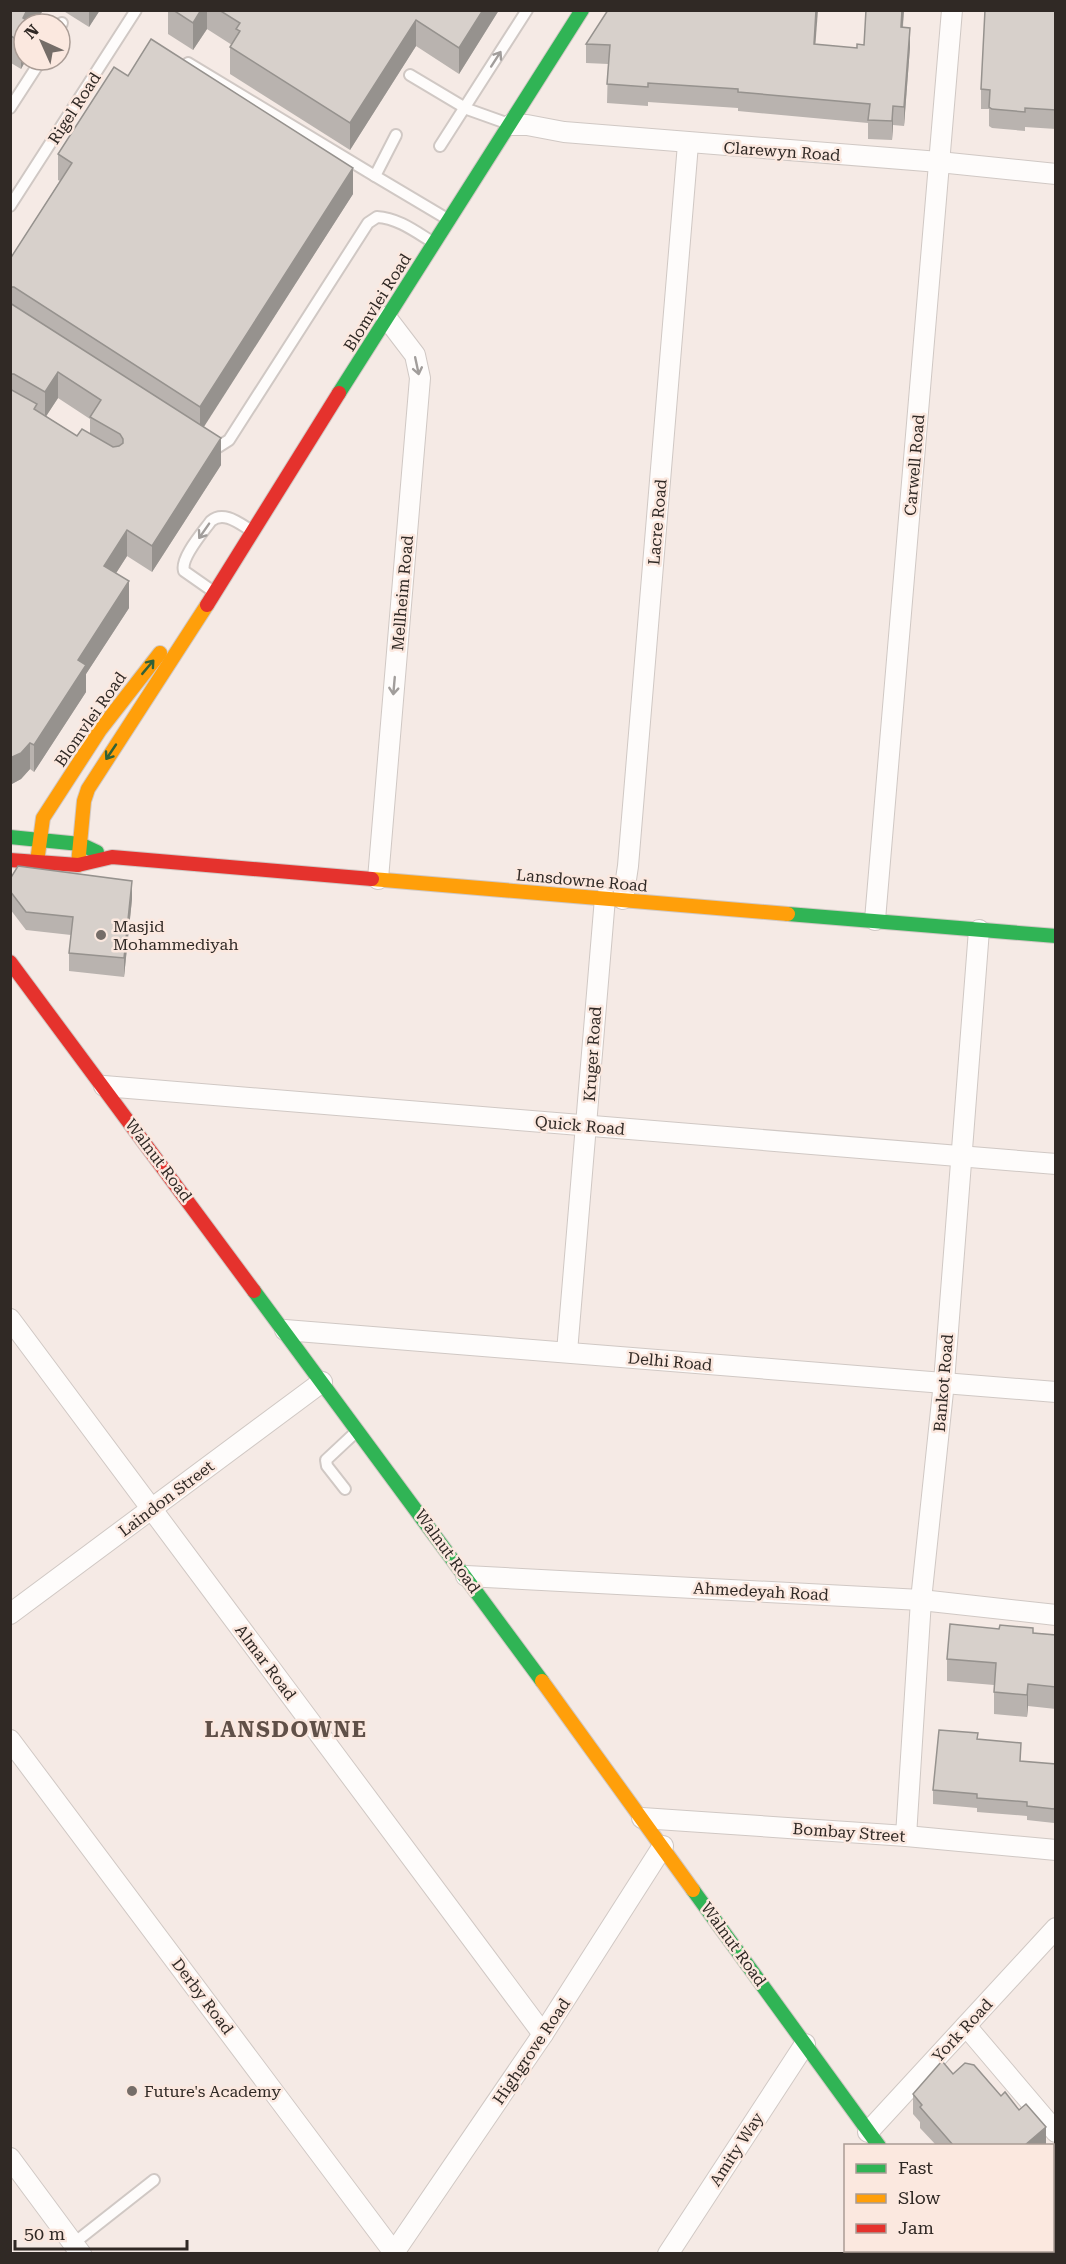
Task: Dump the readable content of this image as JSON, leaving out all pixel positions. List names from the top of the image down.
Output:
{
  "streets": {
    "street": [
      "Clarewyn Road",
      "Blomvlei Road",
      "Carwell Road",
      "Lacre Road",
      "Mellheim Road",
      "Lansdowne Road",
      "Kruger Road",
      "Quick Road",
      "Walnut Road",
      "Delhi Road",
      "Bankot Road",
      "Laindon Street",
      "Ahmedeyah Road",
      "Almar Road",
      "Bombay Street",
      "Derby Road",
      "York Road",
      "Highgrove Road",
      "Amity Way"
    ],
    "lane": ["Rigel Road"]
  },
  "crossings": [
    ["Clarewyn Road", "Blomvlei Road"],
    ["Clarewyn Road", "Carwell Road"],
    ["Clarewyn Road", "Lacre Road"],
    ["Blomvlei Road", "Mellheim Road"],
    ["Blomvlei Road", "Lansdowne Road"],
    ["Carwell Road", "Lansdowne Road"],
    ["Lacre Road", "Lansdowne Road"],
    ["Lacre Road", "Kruger Road"],
    ["Mellheim Road", "Lansdowne Road"],
    ["Lansdowne Road", "Kruger Road"],
    ["Lansdowne Road", "Bankot Road"],
    ["Kruger Road", "Quick Road"],
    ["Kruger Road", "Delhi Road"],
    ["Quick Road", "Walnut Road"],
    ["Quick Road", "Bankot Road"],
    ["Walnut Road", "Delhi Road"],
    ["Walnut Road", "Laindon Street"],
    ["Walnut Road", "Ahmedeyah Road"],
    ["Walnut Road", "Bombay Street"],
    ["Walnut Road", "York Road"],
    ["Walnut Road", "Highgrove Road"],
    ["Walnut Road", "Amity Way"],
    ["Delhi Road", "Bankot Road"],
    ["Bankot Road", "Ahmedeyah Road"],
    ["Bankot Road", "Bombay Street"],
    ["Laindon Street", "Almar Road"],
    ["Almar Road", "Highgrove Road"],
    ["Derby Road", "Highgrove Road"]
  ],
  "one_way": ["Mellheim Road"],
  "districts": ["LANSDOWNE"],
  "places": ["Masjid Mohammediyah", "Future's Academy"],
  "legend": ["Fast", "Slow", "Jam"],
  "scale_bar": "50 m",
  "north": "top left"
}
